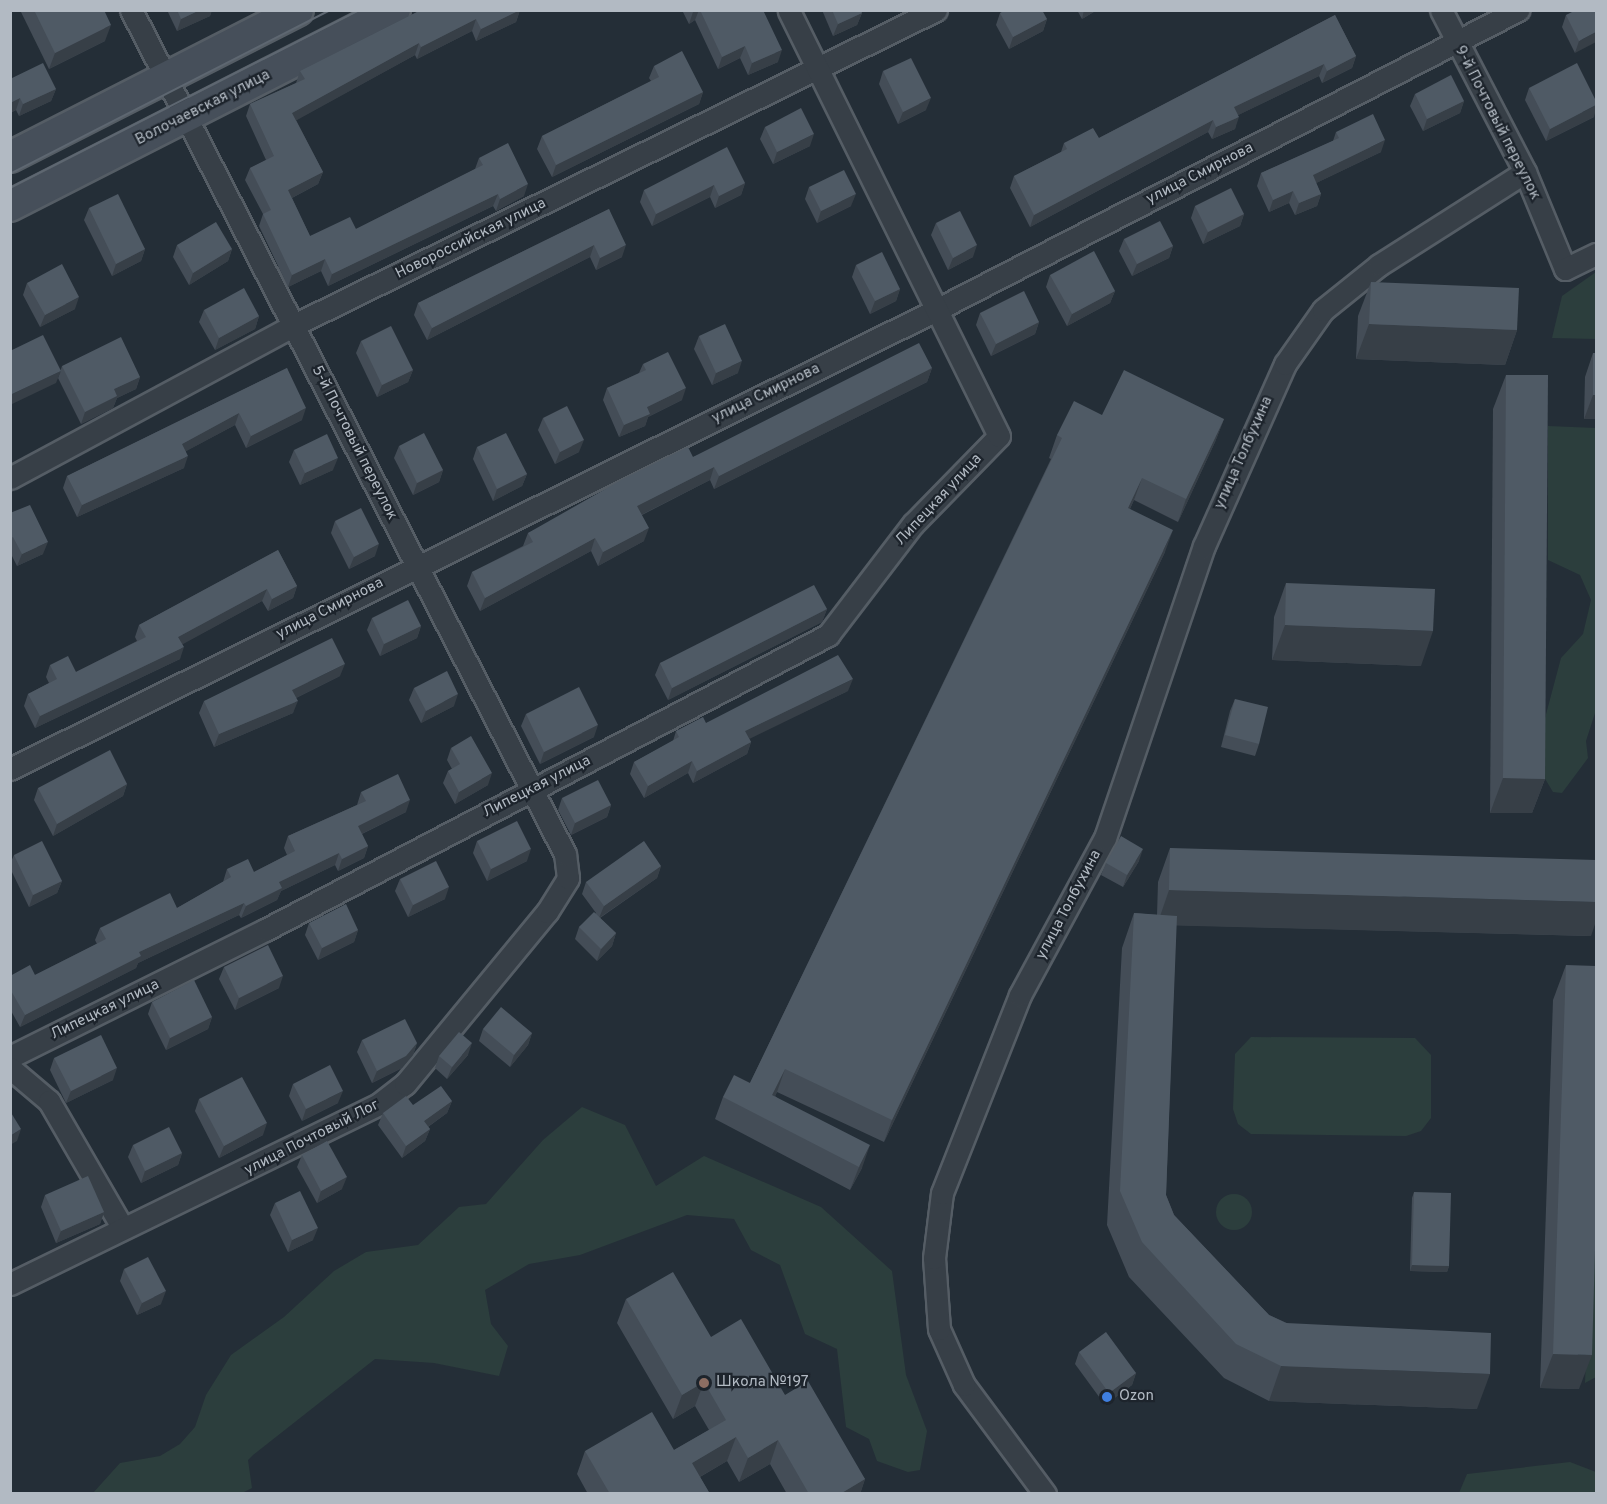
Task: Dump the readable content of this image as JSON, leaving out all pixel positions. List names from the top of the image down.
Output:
{
  "streets": {
    "main road": ["Волочаевская улица"],
    "street": [
      "9-й Почтовый переулок",
      "улица Смирнова",
      "Новороссийская улица",
      "5-й Почтовый переулок",
      "улица Толбухина",
      "Липецкая улица",
      "улица Почтовый Лог"
    ]
  },
  "crossings": [
    ["Волочаевская улица", "5-й Почтовый переулок"],
    ["9-й Почтовый переулок", "улица Смирнова"],
    ["9-й Почтовый переулок", "улица Толбухина"],
    ["улица Смирнова", "5-й Почтовый переулок"],
    ["улица Смирнова", "Липецкая улица"],
    ["Новороссийская улица", "5-й Почтовый переулок"],
    ["5-й Почтовый переулок", "Липецкая улица"],
    ["5-й Почтовый переулок", "улица Почтовый Лог"]
  ],
  "places": ["Школа №197", "Ozon"]
}
